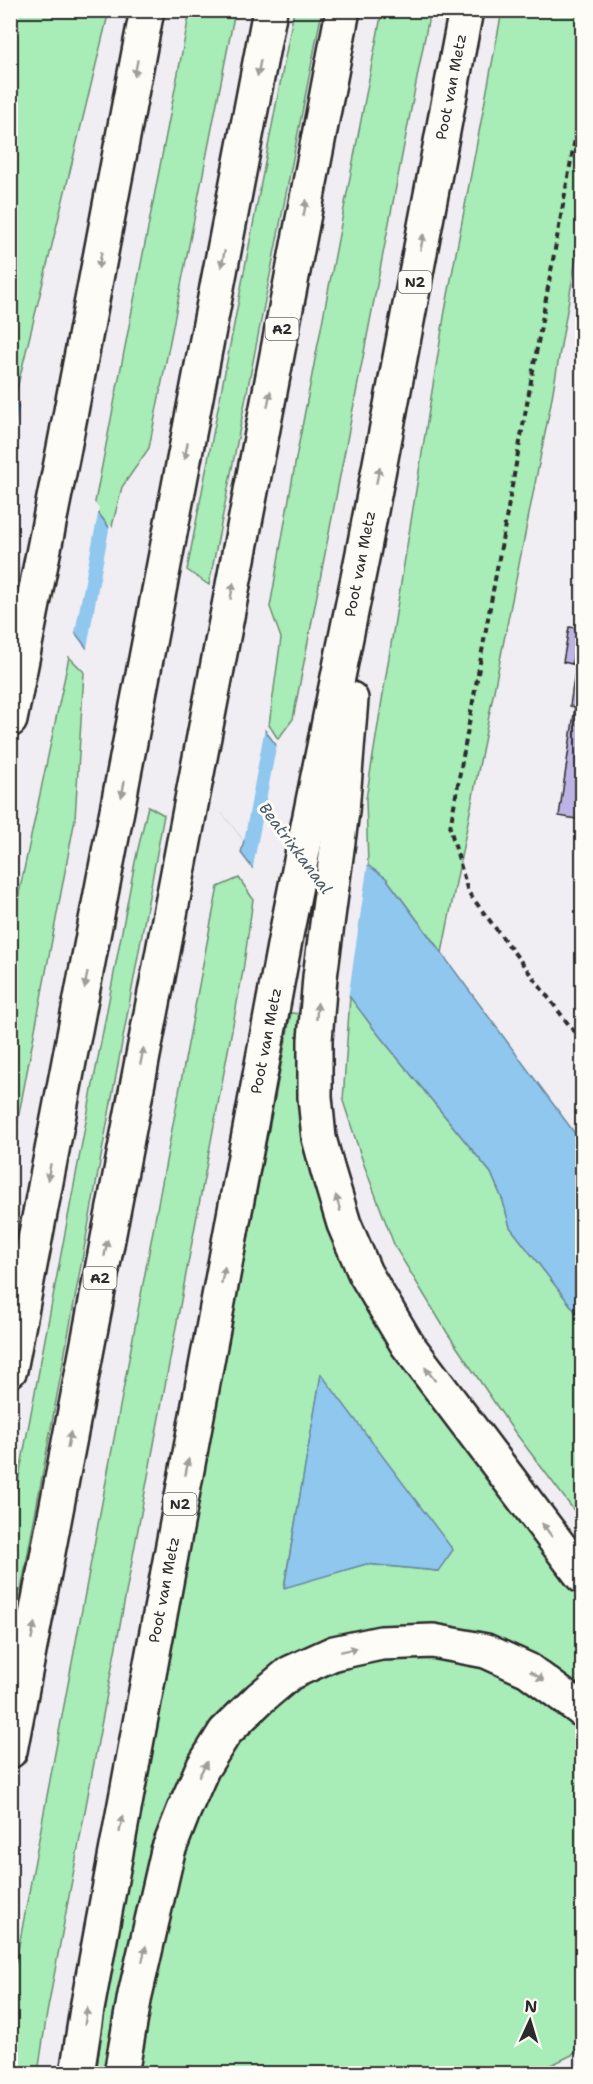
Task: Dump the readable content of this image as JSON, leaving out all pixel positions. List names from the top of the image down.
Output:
{
  "streets": {
    "highway": ["Poot van Metz", "N2", "A2"]
  },
  "crossings": [
    ["Poot van Metz", "N2"]
  ],
  "water": ["Beatrixkanaal"],
  "north": "top"
}
